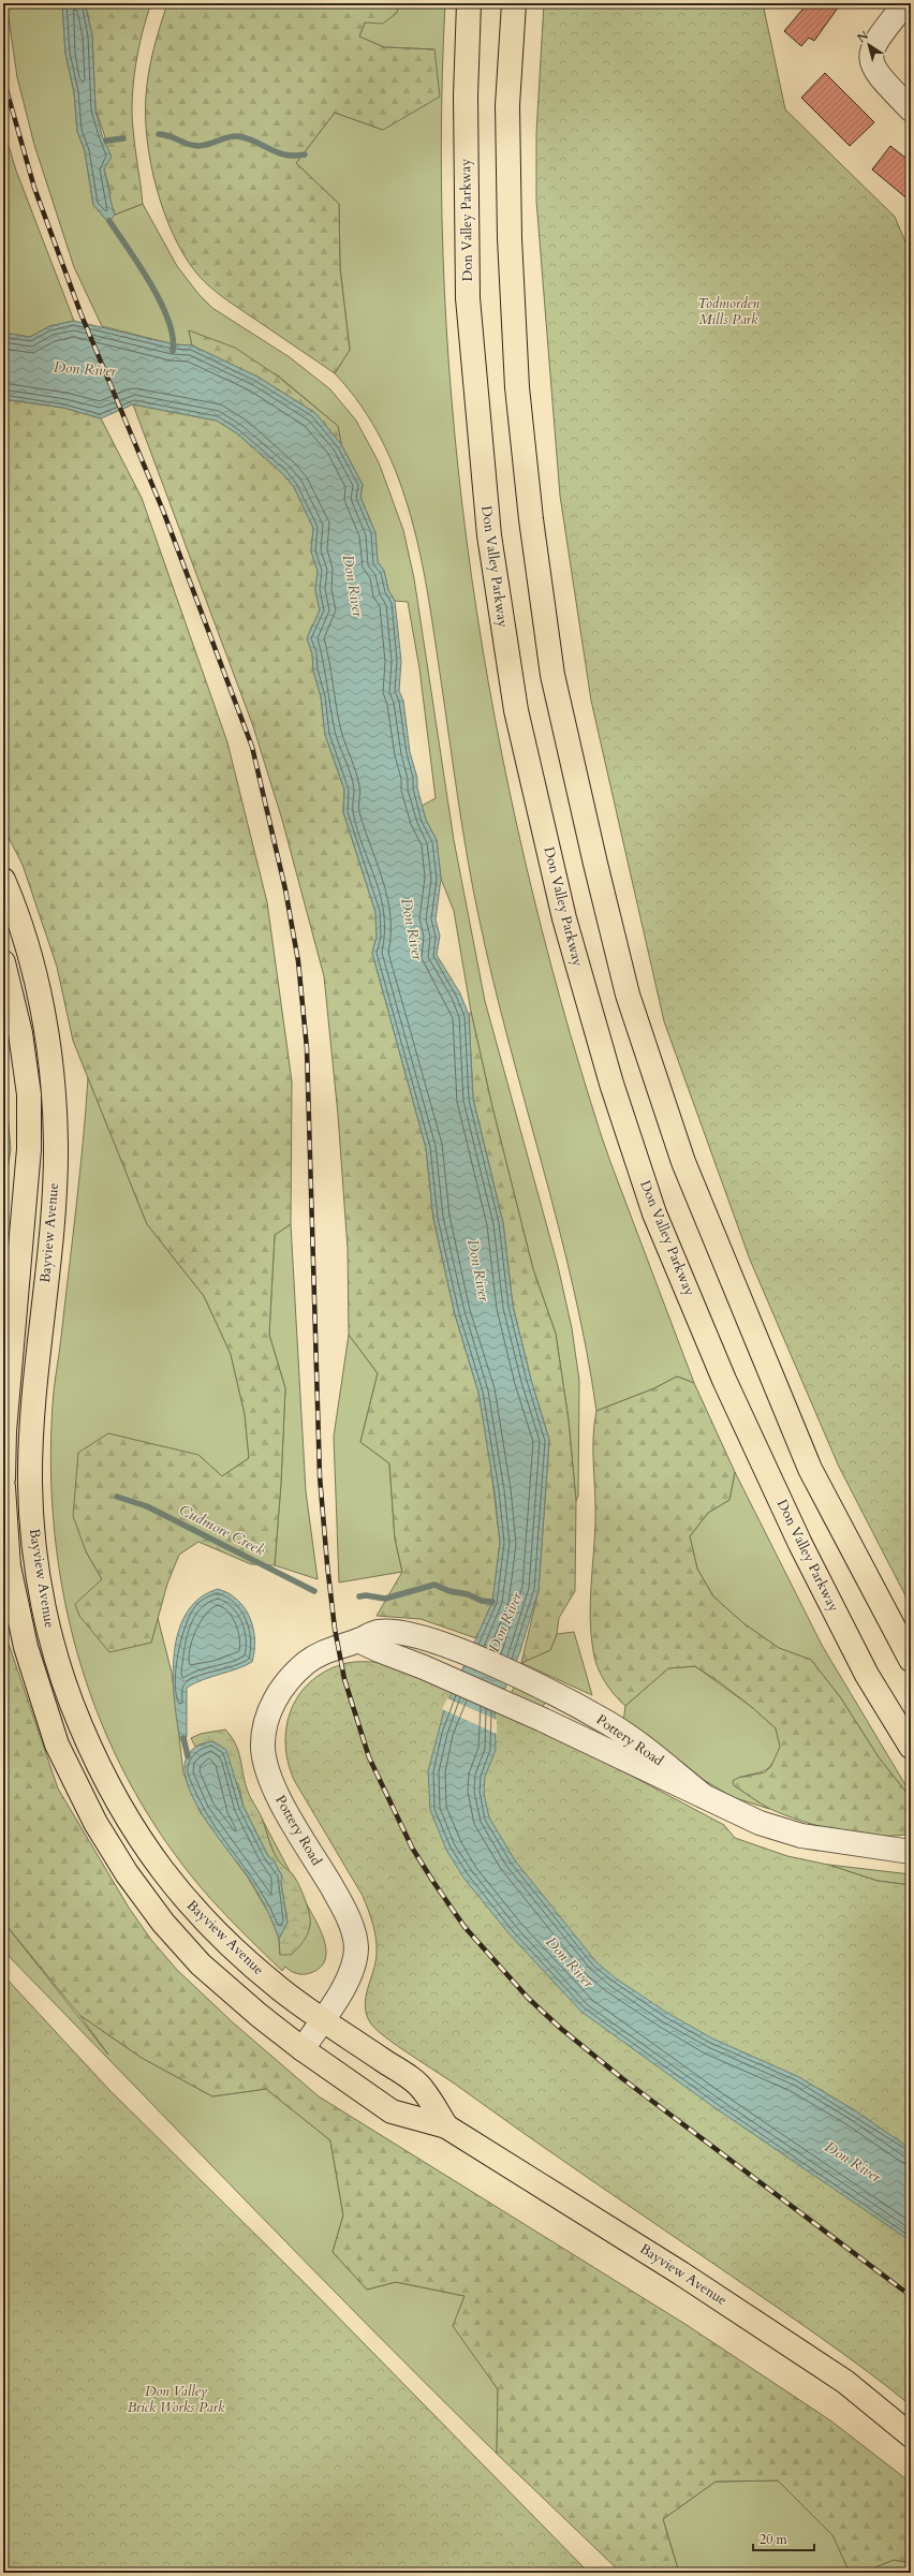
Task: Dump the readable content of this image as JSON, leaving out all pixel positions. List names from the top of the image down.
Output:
{
  "streets": {
    "main road": ["Don Valley Parkway", "Bayview Avenue"],
    "street": ["Pottery Road"]
  },
  "crossings": [
    ["Bayview Avenue", "Pottery Road"]
  ],
  "water": ["Don River", "Cudmore Creek"],
  "parks": ["Todmorden Mills Park", "Don Valley Brick Works Park"],
  "scale_bar": "20 m",
  "north": "top left"
}
